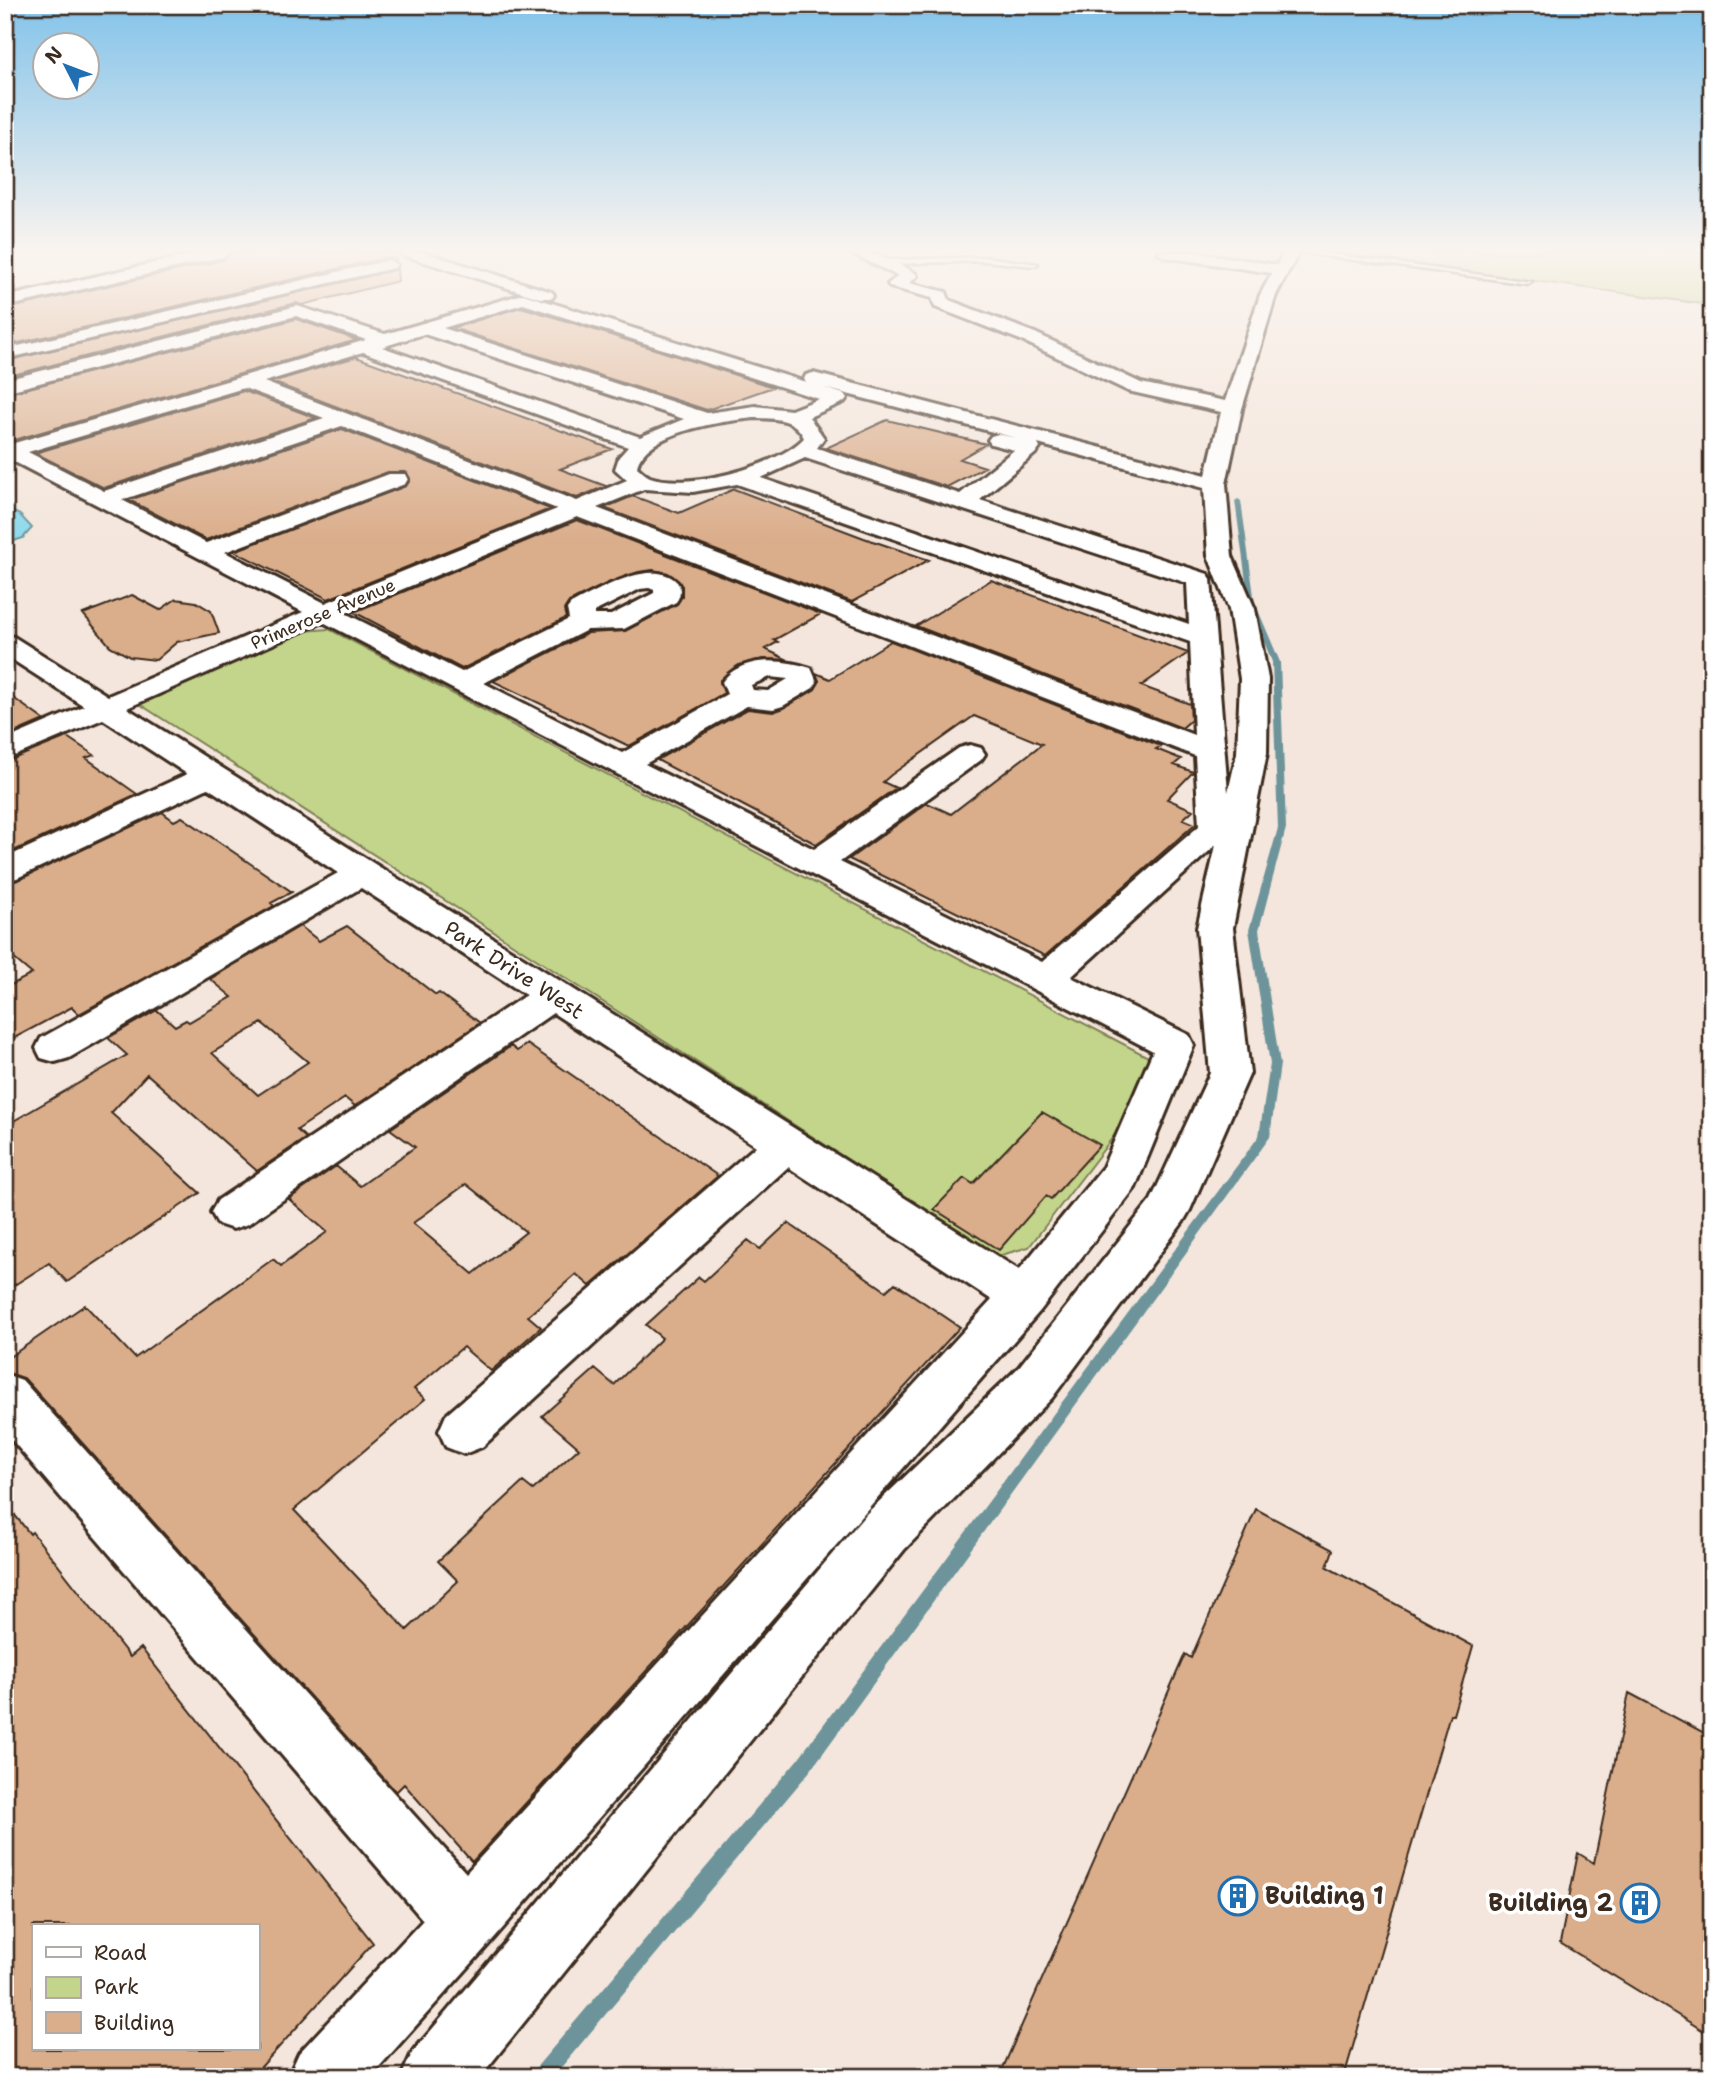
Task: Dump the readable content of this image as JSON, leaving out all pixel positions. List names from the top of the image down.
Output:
{
  "streets": {
    "street": ["Primerose Avenue", "Park Drive West"]
  },
  "crossings": [
    ["Primerose Avenue", "Park Drive West"]
  ],
  "places": {
    "building": ["Building 1", "Building 2"]
  },
  "legend": ["Road", "Park", "Building"],
  "north": "top left"
}
